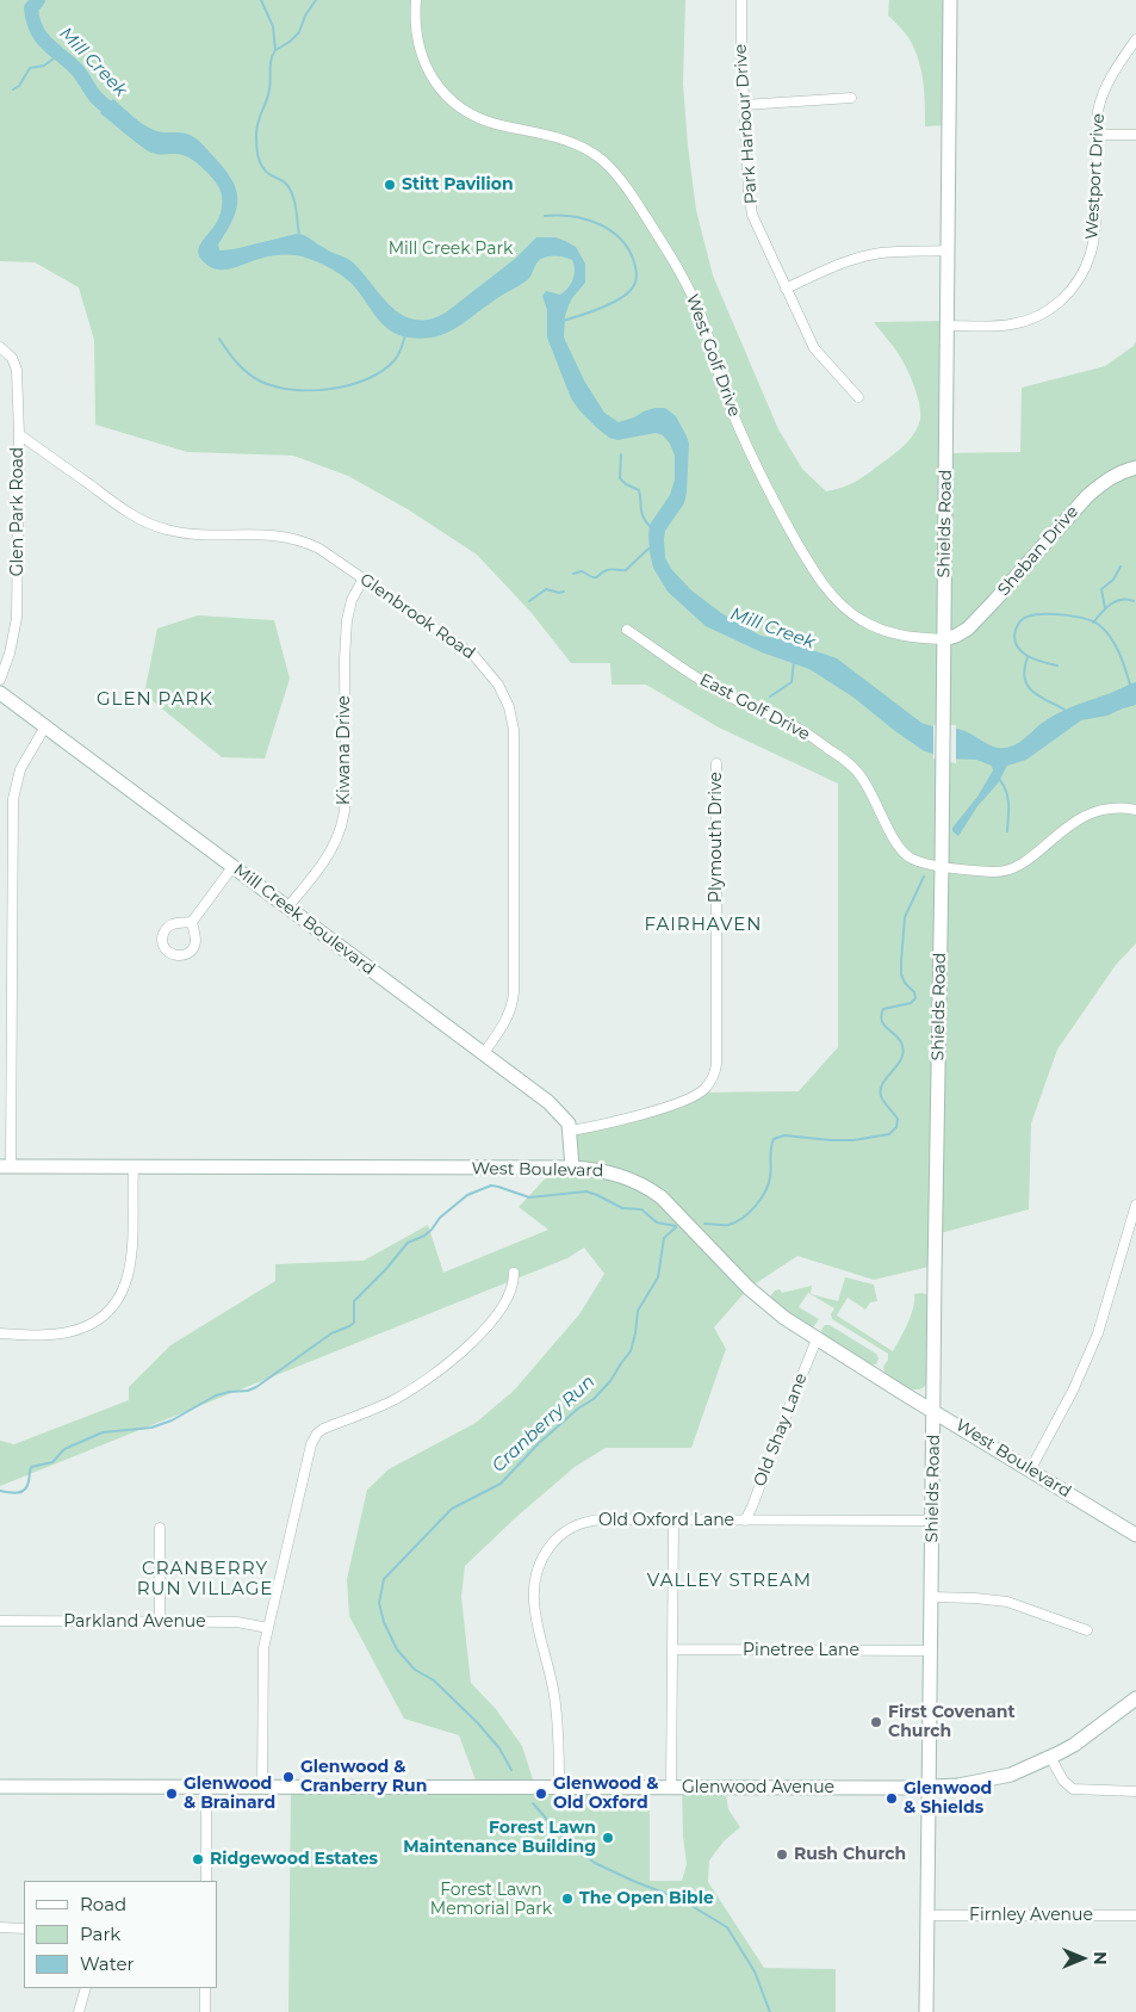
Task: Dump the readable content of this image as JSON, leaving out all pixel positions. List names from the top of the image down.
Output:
{
  "streets": {
    "street": [
      "Park Harbour Drive",
      "Westport Drive",
      "West Golf Drive",
      "Glen Park Road",
      "Shields Road",
      "Sheban Drive",
      "Glenbrook Road",
      "East Golf Drive",
      "Kiwana Drive",
      "Plymouth Drive",
      "Mill Creek Boulevard",
      "West Boulevard",
      "Old Shay Lane",
      "Old Oxford Lane",
      "Parkland Avenue",
      "Pinetree Lane",
      "Glenwood Avenue",
      "Firnley Avenue"
    ]
  },
  "crossings": [
    ["Westport Drive", "Shields Road"],
    ["West Golf Drive", "Shields Road"],
    ["West Golf Drive", "Sheban Drive"],
    ["Glen Park Road", "Glenbrook Road"],
    ["Shields Road", "Sheban Drive"],
    ["Shields Road", "East Golf Drive"],
    ["Shields Road", "West Boulevard"],
    ["Shields Road", "Old Oxford Lane"],
    ["Shields Road", "Pinetree Lane"],
    ["Shields Road", "Glenwood Avenue"],
    ["Shields Road", "Firnley Avenue"],
    ["Glenbrook Road", "Kiwana Drive"],
    ["Glenbrook Road", "Mill Creek Boulevard"],
    ["Kiwana Drive", "Mill Creek Boulevard"],
    ["Plymouth Drive", "Mill Creek Boulevard"],
    ["West Boulevard", "Old Shay Lane"],
    ["Old Shay Lane", "Old Oxford Lane"],
    ["Old Oxford Lane", "Glenwood Avenue"]
  ],
  "districts": [
    "GLEN PARK",
    "FAIRHAVEN",
    "CRANBERRY RUN VILLAGE",
    "VALLEY STREAM"
  ],
  "water": ["Mill Creek", "Cranberry Run"],
  "parks": ["Mill Creek Park", "Forest Lawn Memorial Park"],
  "places": [
    "Stitt Pavilion",
    "First Covenant Church",
    "Glenwood & Cranberry Run",
    "Glenwood & Brainard",
    "Glenwood & Old Oxford",
    "Glenwood & Shields",
    "Forest Lawn Maintenance Building",
    "Rush Church",
    "Ridgewood Estates",
    "The Open Bible"
  ],
  "legend": ["Road", "Park", "Water"],
  "north": "right"
}
